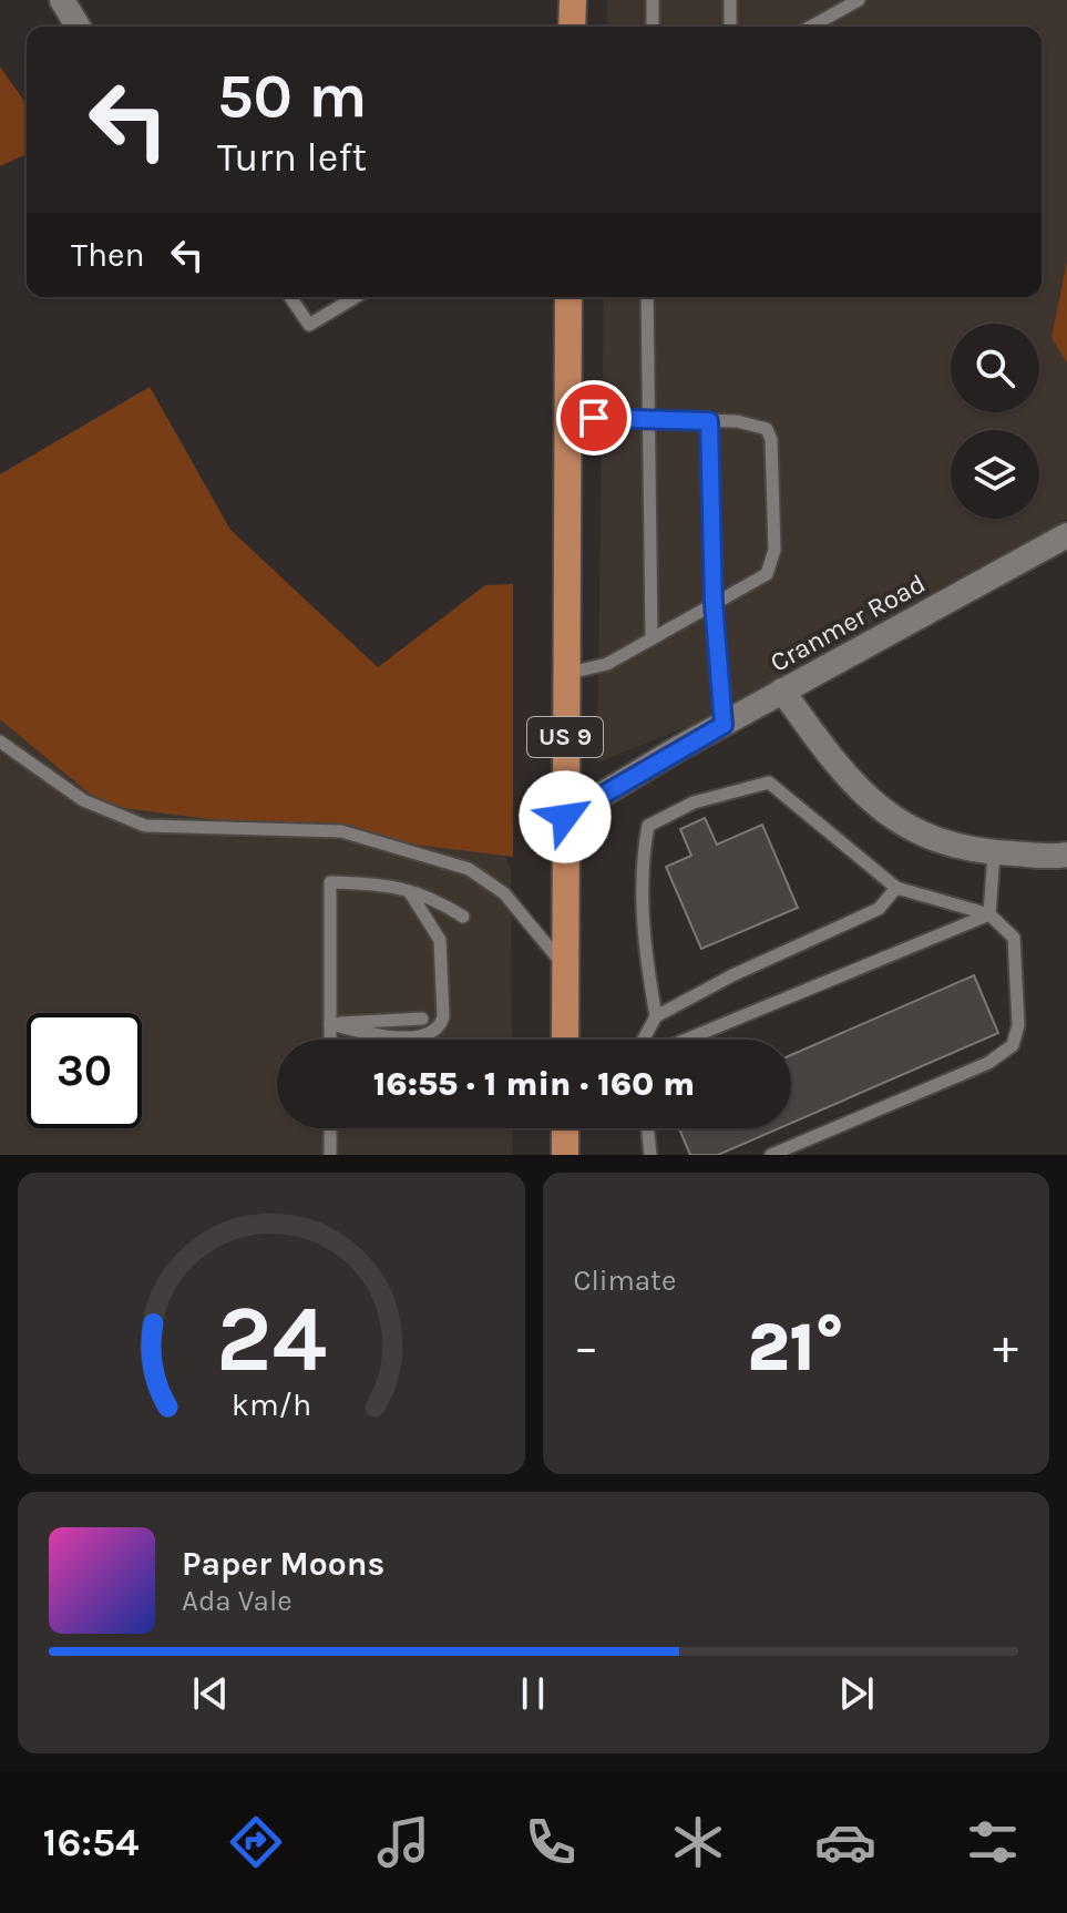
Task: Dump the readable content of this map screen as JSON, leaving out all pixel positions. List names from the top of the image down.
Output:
{
  "streets": {
    "highway": ["US 9"],
    "street": ["Cranmer Road"]
  },
  "crossings": [
    ["Cranmer Road", "US 9"]
  ],
  "page": {
    "turn": ["50 m", "Turn left"],
    "then": "Then",
    "limit": "30",
    "trip": "16:55 · 1 min · 160 m",
    "tile": "Climate",
    "heat": ["−", "21°", "+"],
    "song": ["Paper Moons", "Ada Vale"],
    "tabs": "16:54",
    "gauge": ["24", "km/h"]
  }
}
